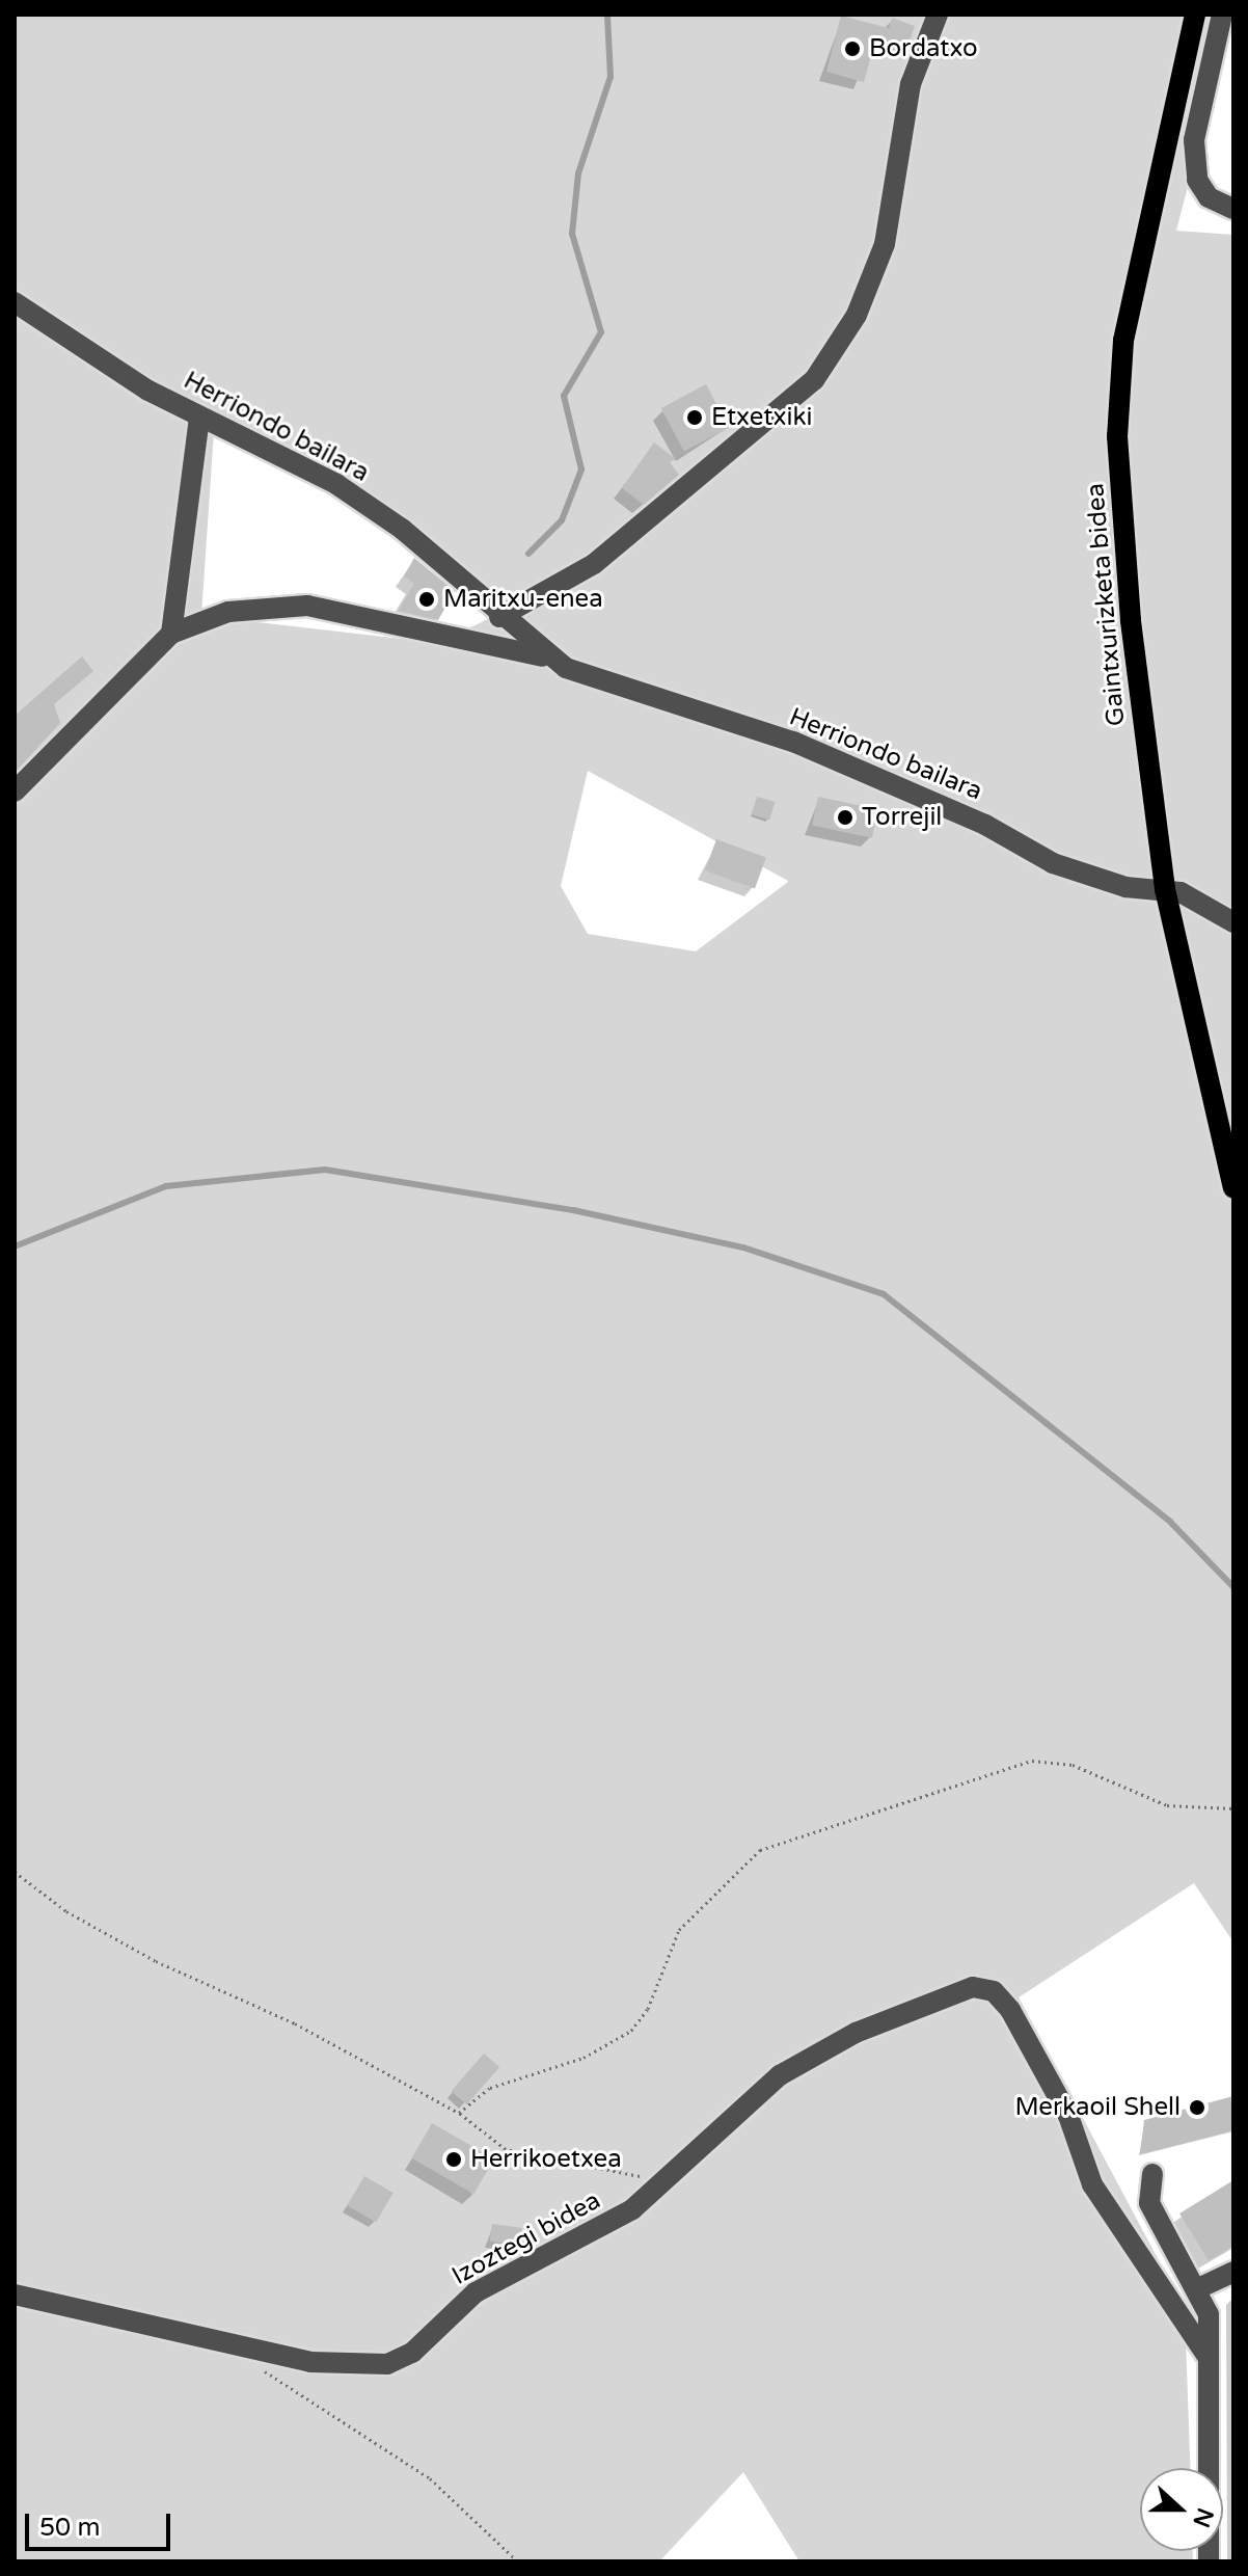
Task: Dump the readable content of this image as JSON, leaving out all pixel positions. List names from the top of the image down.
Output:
{
  "streets": {
    "main road": ["Gaintxurizketa bidea"],
    "street": ["Herriondo bailara", "Izoztegi bidea"]
  },
  "crossings": [
    ["Herriondo bailara", "Gaintxurizketa bidea"]
  ],
  "places": [
    "Bordatxo",
    "Etxetxiki",
    "Maritxu-enea",
    "Torrejil",
    "Merkaoil Shell",
    "Herrikoetxea"
  ],
  "scale_bar": "50 m",
  "north": "right"
}
